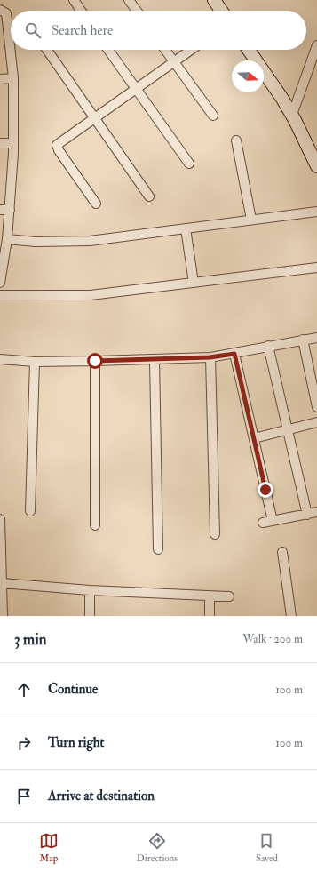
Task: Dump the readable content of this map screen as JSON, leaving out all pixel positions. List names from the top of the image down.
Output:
{
  "north": "right",
  "page": {
    "search": "Search here",
    "heading": ["3 min", "Walk · 200 m"],
    "list": [
      ["Continue", "100 m"],
      ["Turn right", "100 m"],
      "Arrive at destination"
    ],
    "nav": ["Map", "Directions", "Saved"]
  }
}
